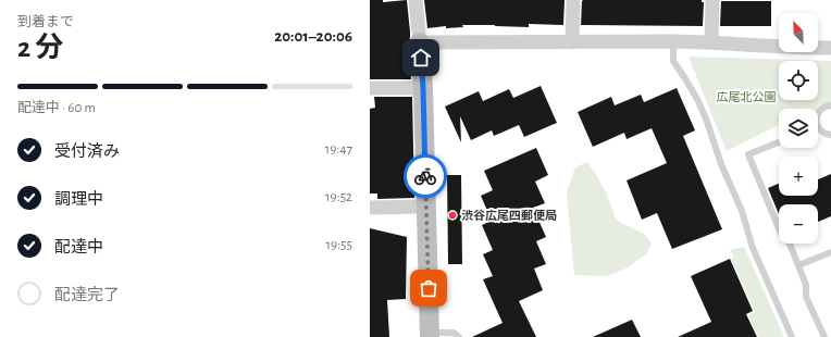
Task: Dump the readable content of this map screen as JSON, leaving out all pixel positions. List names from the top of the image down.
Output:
{
  "parks": ["広尾北公園"],
  "places": ["渋谷広尾四郵便局"],
  "north": "top left",
  "page": {
    "heading": ["2 分", "到着まで", "20:01–20:06"],
    "map_buttons": ["+", "−"],
    "bar": "配達中 · 60 m",
    "list": [
      ["受付済み", "19:47"],
      ["調理中", "19:52"],
      ["配達中", "19:55"],
      "配達完了"
    ]
  }
}
